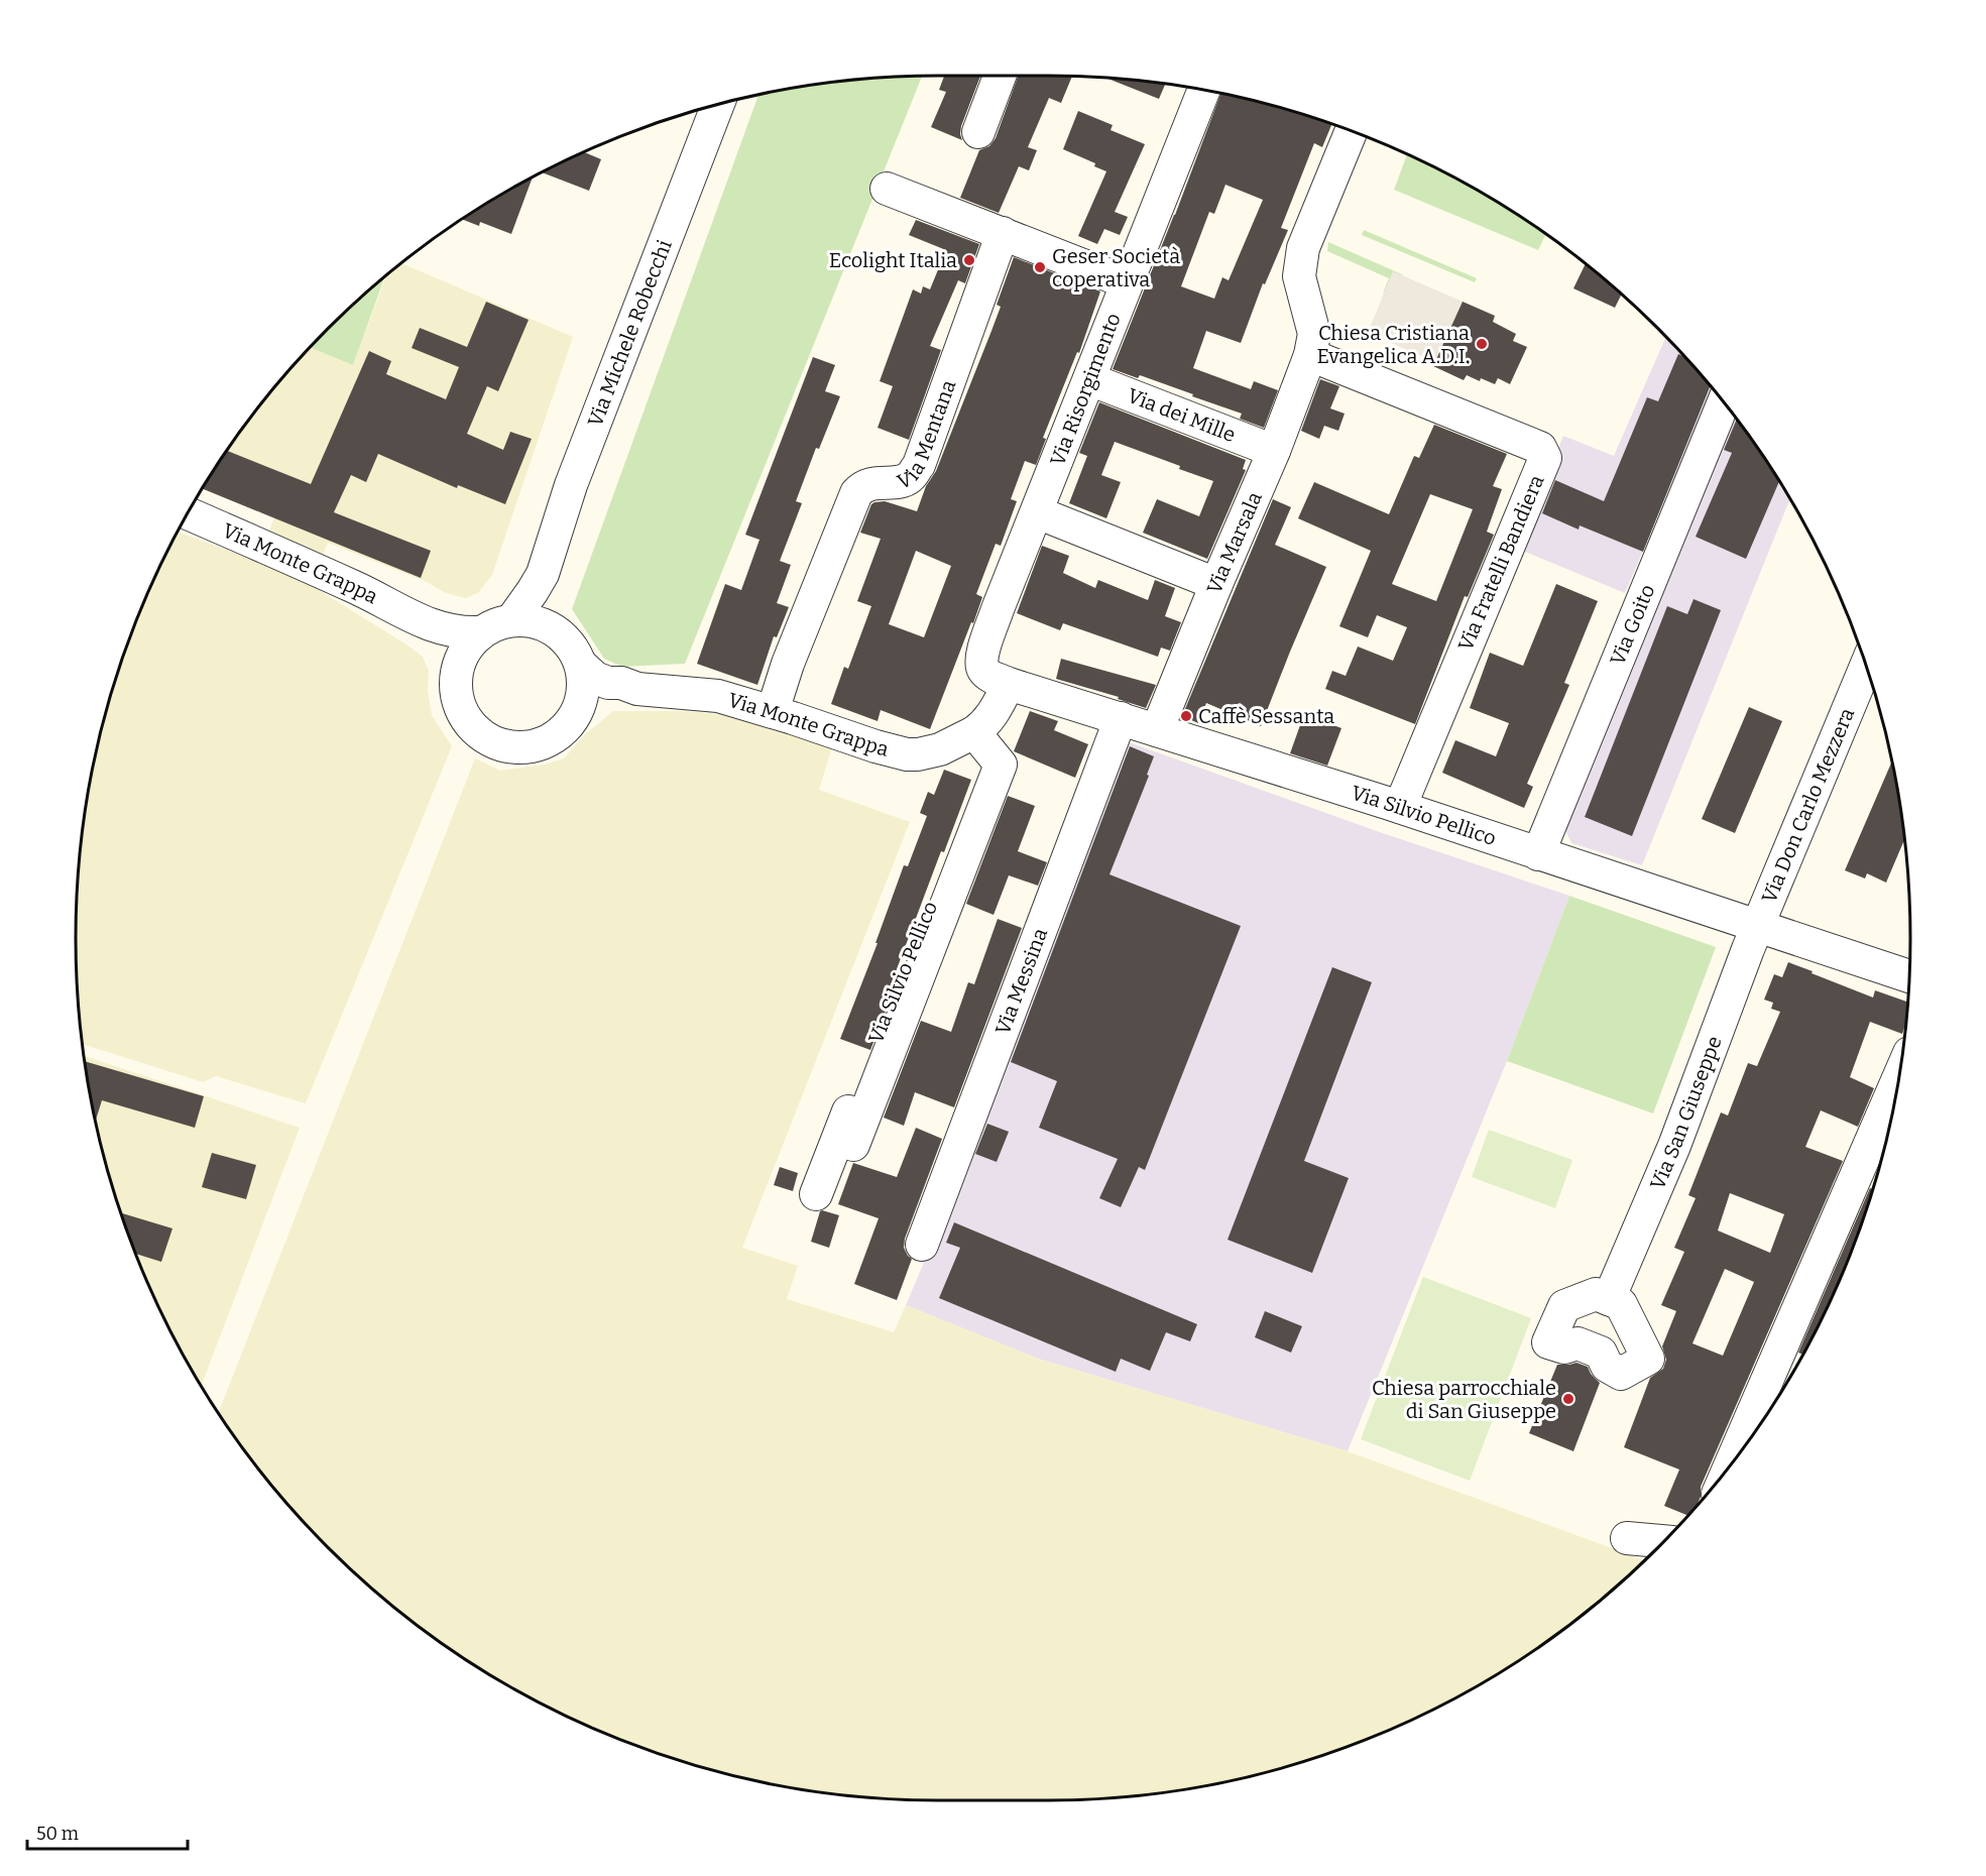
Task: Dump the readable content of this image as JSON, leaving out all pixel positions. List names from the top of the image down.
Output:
{
  "streets": {
    "street": [
      "Via Michele Robecchi",
      "Via Risorgimento",
      "Via dei Mille",
      "Via Mentana",
      "Via Marsala",
      "Via Fratelli Bandiera",
      "Via Monte Grappa",
      "Via Goito",
      "Via Don Carlo Mezzera",
      "Via Silvio Pellico",
      "Via Messina",
      "Via San Giuseppe"
    ]
  },
  "crossings": [
    ["Via Michele Robecchi", "Via Monte Grappa"],
    ["Via Risorgimento", "Via dei Mille"],
    ["Via Risorgimento", "Via Silvio Pellico"],
    ["Via dei Mille", "Via Marsala"],
    ["Via Mentana", "Via Monte Grappa"],
    ["Via Marsala", "Via Fratelli Bandiera"],
    ["Via Marsala", "Via Silvio Pellico"],
    ["Via Fratelli Bandiera", "Via Silvio Pellico"],
    ["Via Monte Grappa", "Via Silvio Pellico"],
    ["Via Goito", "Via Silvio Pellico"],
    ["Via Don Carlo Mezzera", "Via Silvio Pellico"],
    ["Via Don Carlo Mezzera", "Via San Giuseppe"],
    ["Via Silvio Pellico", "Via Messina"],
    ["Via Silvio Pellico", "Via San Giuseppe"]
  ],
  "places": [
    "Ecolight Italia",
    "Geser Società coperativa",
    "Chiesa Cristiana Evangelica A.D.I.",
    "Caffè Sessanta",
    "Chiesa parrocchiale di San Giuseppe"
  ],
  "scale_bar": "50 m"
}
